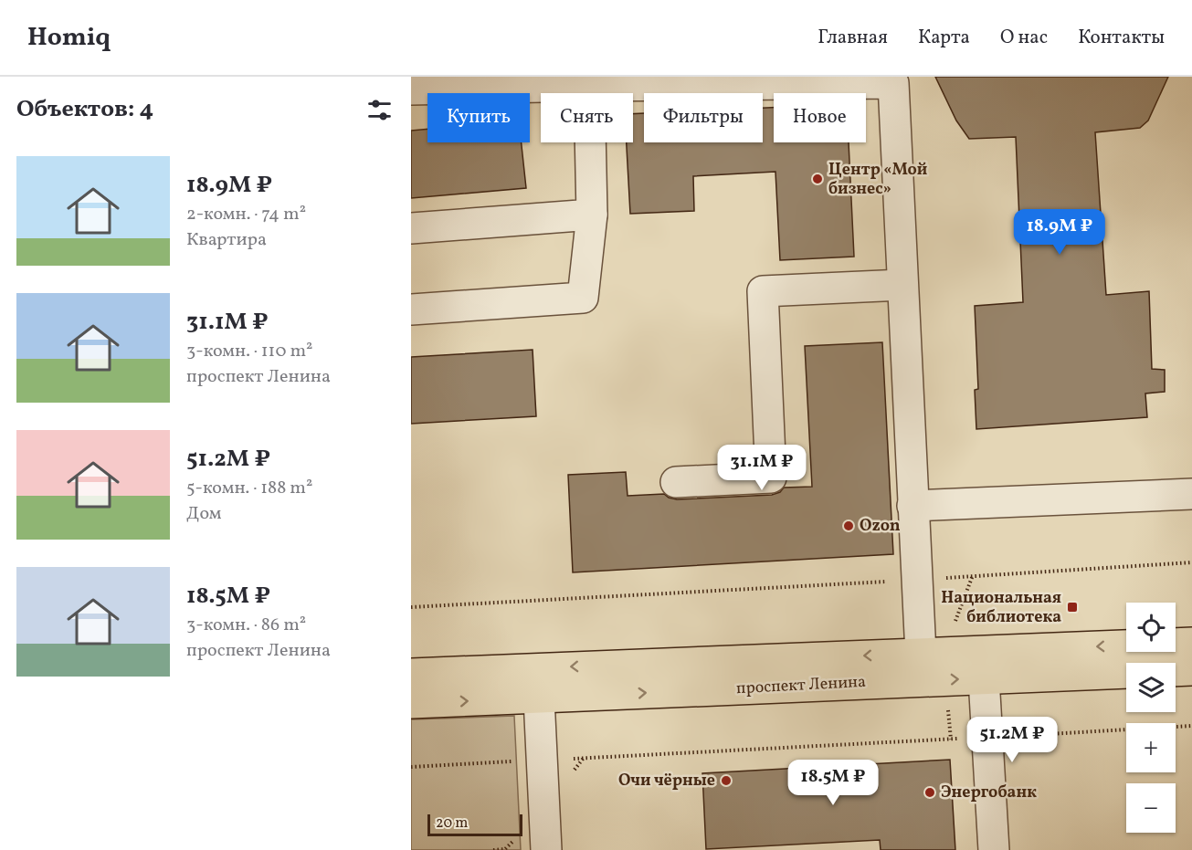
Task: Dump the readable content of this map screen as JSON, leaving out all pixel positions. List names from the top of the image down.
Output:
{
  "streets": {
    "main road": ["проспект Ленина"]
  },
  "places": {
    "other": [
      "Центр «Мой бизнес»",
      "Ozon",
      "Очи чёрные",
      "Энергобанк"
    ],
    "transit": ["Национальная библиотека"]
  },
  "scale_bar": "20 m",
  "page": {
    "header": "Homiq",
    "nav": [
      "Главная",
      "Карта",
      "О нас",
      "Контакты"
    ],
    "heading": "Объектов: 4",
    "chip": [
      "Купить",
      "Снять",
      "Фильтры",
      "Новое"
    ],
    "list": [
      {
        "name": "18.9M ₽",
        "note": "2-комн. · 74 m² · Квартира"
      },
      {
        "name": "31.1M ₽",
        "note": "3-комн. · 110 m² · проспект Ленина"
      },
      {
        "name": "51.2M ₽",
        "note": "5-комн. · 188 m² · Дом"
      },
      {
        "name": "18.5M ₽",
        "note": "3-комн. · 86 m² · проспект Ленина"
      }
    ],
    "price": [
      "18.9M ₽",
      "31.1M ₽",
      "51.2M ₽",
      "18.5M ₽"
    ],
    "map_buttons": ["+", "−"],
    "scale": "20 m"
  }
}
